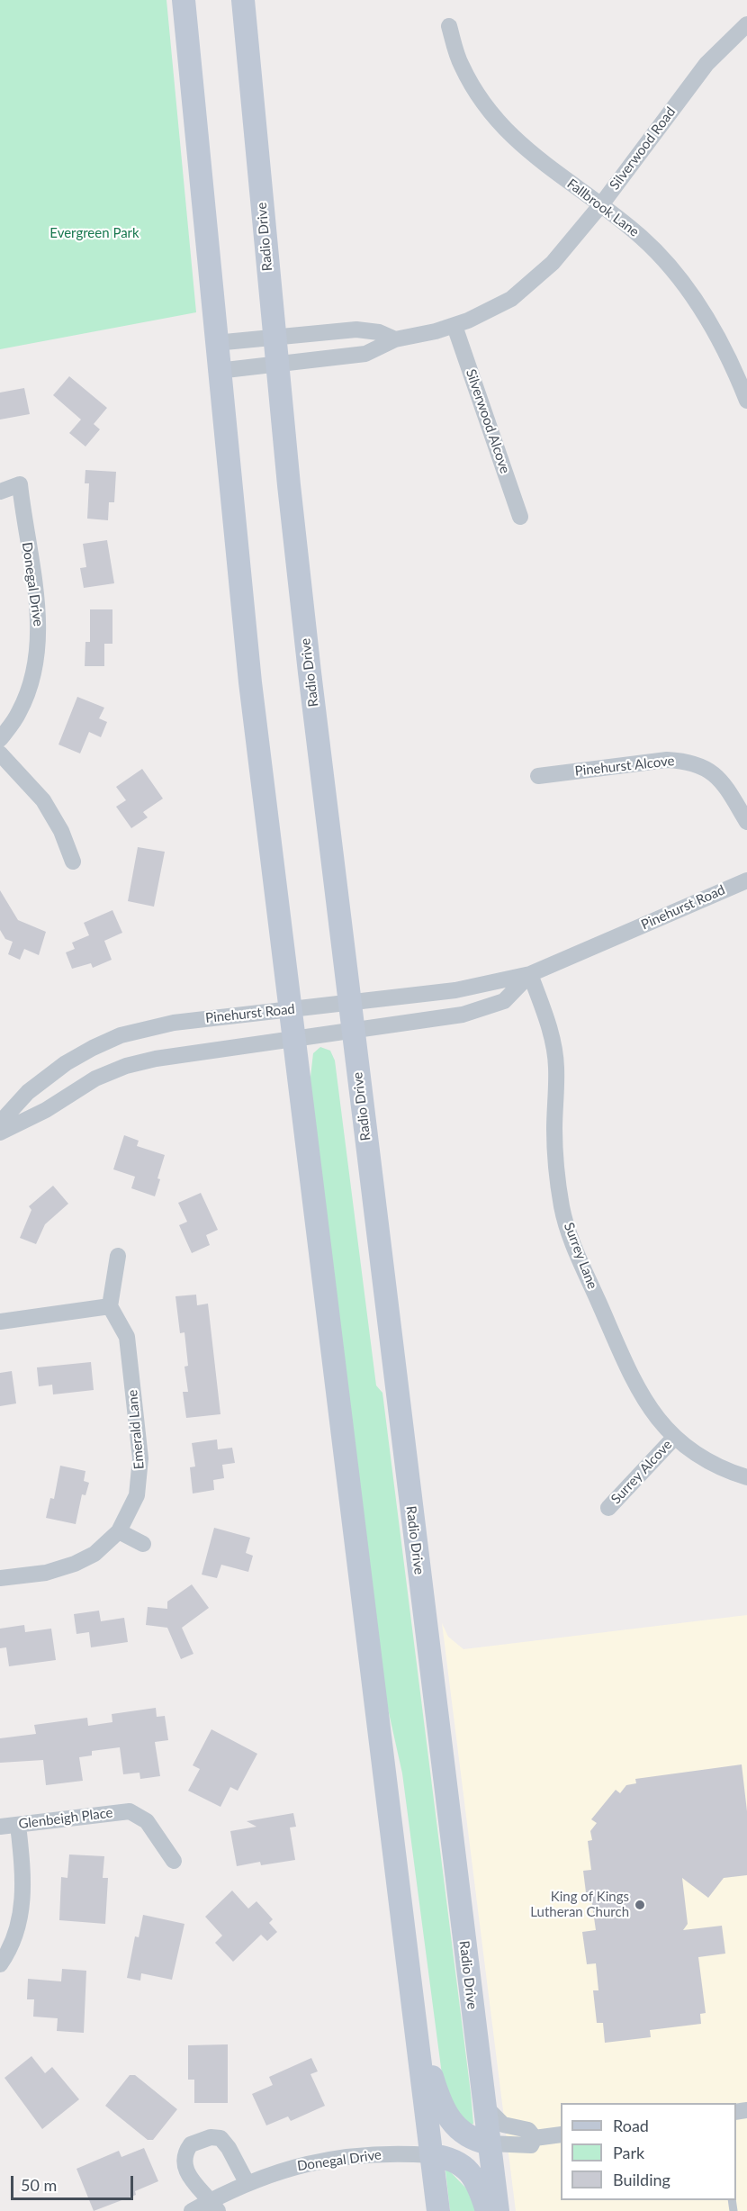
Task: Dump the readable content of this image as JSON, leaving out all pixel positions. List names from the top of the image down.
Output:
{
  "streets": {
    "main road": ["Radio Drive"],
    "street": [
      "Silverwood Road",
      "Fallbrook Lane",
      "Silverwood Alcove",
      "Donegal Drive",
      "Pinehurst Alcove",
      "Pinehurst Road",
      "Surrey Lane",
      "Emerald Lane",
      "Surrey Alcove",
      "Glenbeigh Place"
    ]
  },
  "crossings": [
    ["Silverwood Road", "Fallbrook Lane"],
    ["Silverwood Road", "Radio Drive"],
    ["Silverwood Road", "Silverwood Alcove"],
    ["Radio Drive", "Pinehurst Road"],
    ["Pinehurst Road", "Surrey Lane"],
    ["Surrey Lane", "Surrey Alcove"]
  ],
  "parks": ["Evergreen Park"],
  "places": ["King of Kings Lutheran Church"],
  "legend": ["Road", "Park", "Building"],
  "scale_bar": "50 m"
}
